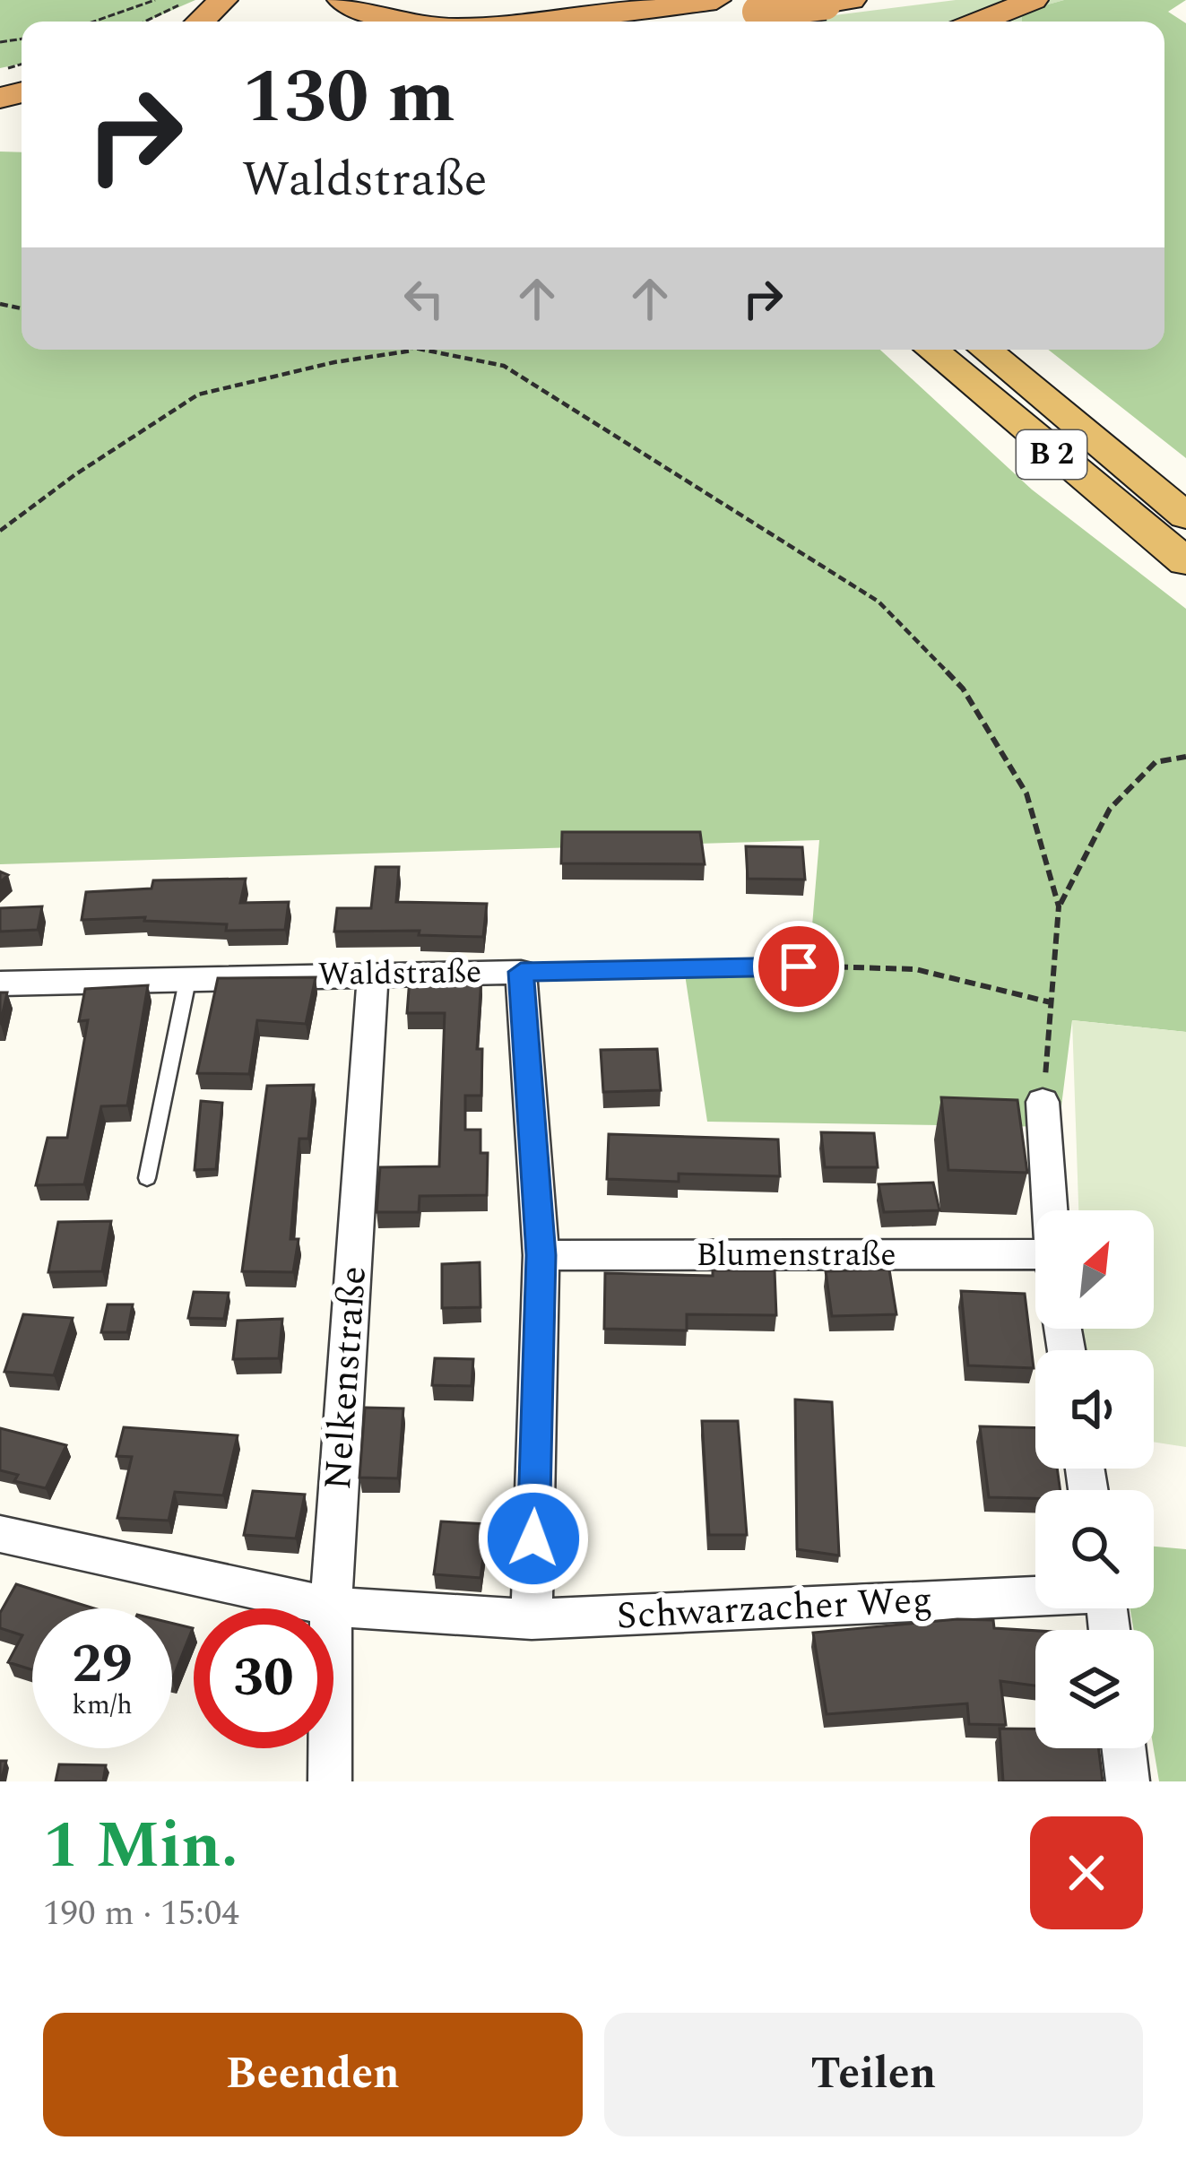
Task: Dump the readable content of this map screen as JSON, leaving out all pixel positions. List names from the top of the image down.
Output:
{
  "streets": {
    "highway": ["B 2"],
    "street": [
      "Waldstraße",
      "Blumenstraße",
      "Nelkenstraße",
      "Schwarzacher Weg"
    ]
  },
  "crossings": [
    ["Waldstraße", "Nelkenstraße"],
    ["Nelkenstraße", "Schwarzacher Weg"]
  ],
  "north": "top right",
  "page": {
    "turn": ["130 m", "Waldstraße"],
    "speed": "29 km/h",
    "limit": "30",
    "heading": ["1 Min.", "190 m · 15:04"],
    "buttons": ["Beenden", "Teilen"]
  }
}
